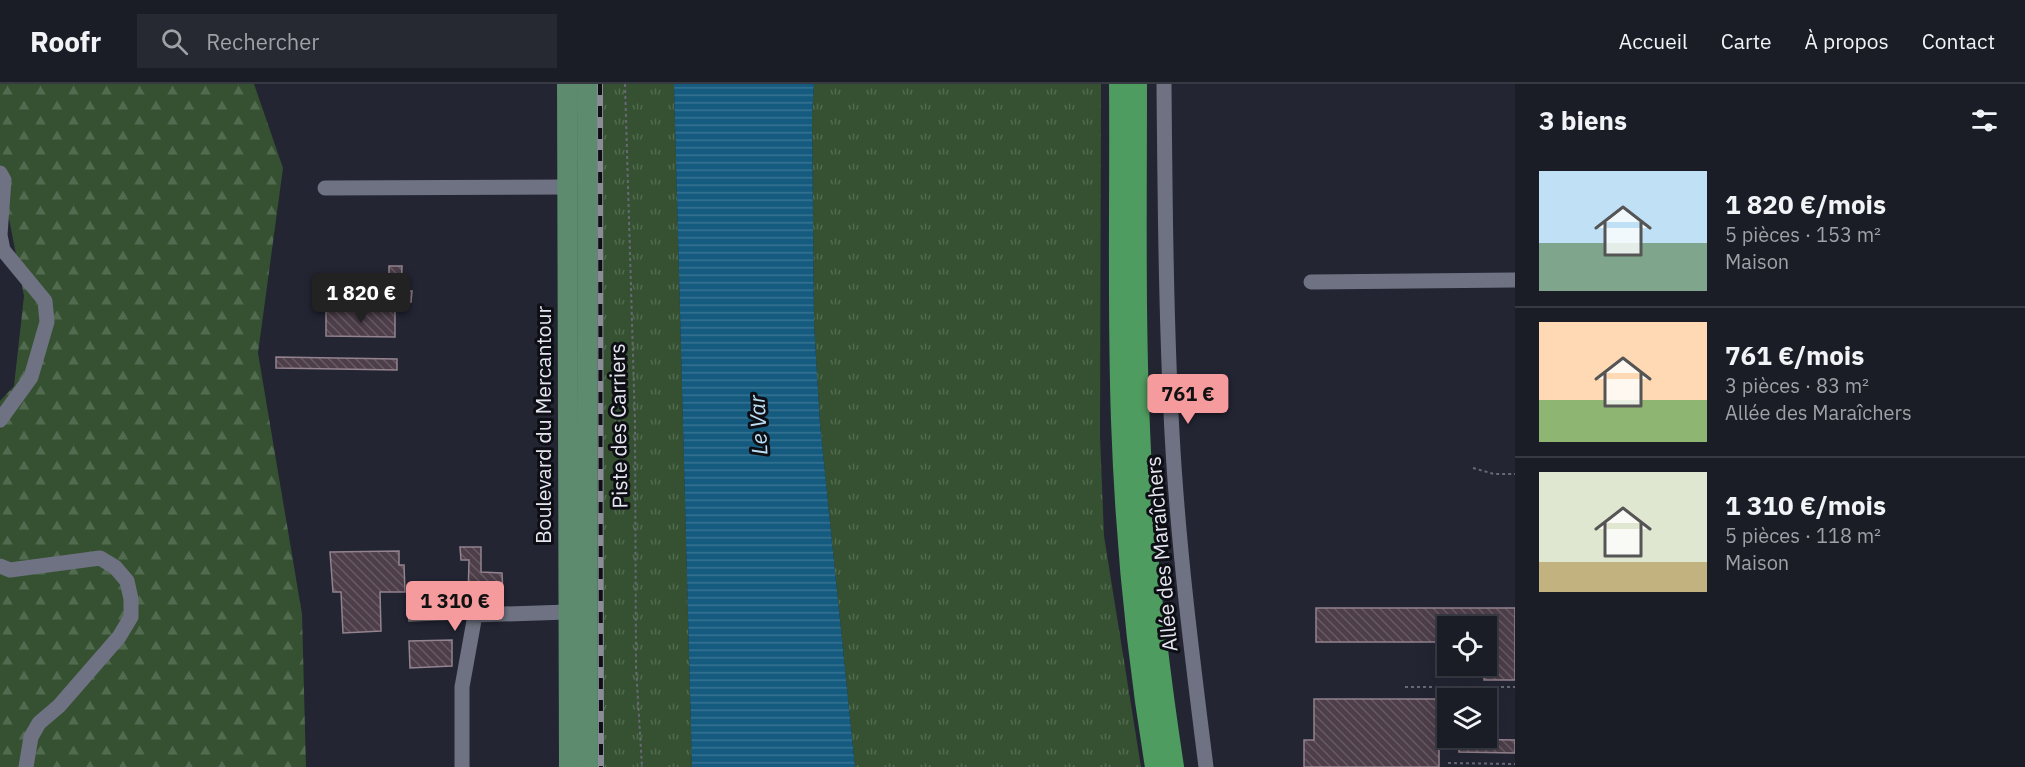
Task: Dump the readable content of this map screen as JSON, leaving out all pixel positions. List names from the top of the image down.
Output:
{
  "streets": {
    "main road": ["Boulevard du Mercantour"],
    "street": ["Allée des Maraîchers"],
    "path": ["Piste des Carriers"]
  },
  "water": ["Le Var"],
  "page": {
    "header": "Roofr",
    "search": "Rechercher",
    "nav": [
      "Accueil",
      "Carte",
      "À propos",
      "Contact"
    ],
    "heading": "3 biens",
    "list": [
      {
        "name": "1 820 €/mois",
        "note": "5 pièces · 153 m² · Maison"
      },
      {
        "name": "761 €/mois",
        "note": "3 pièces · 83 m² · Allée des Maraîchers"
      },
      {
        "name": "1 310 €/mois",
        "note": "5 pièces · 118 m² · Maison"
      }
    ],
    "price": ["1 820 €", "761 €", "1 310 €"]
  }
}
